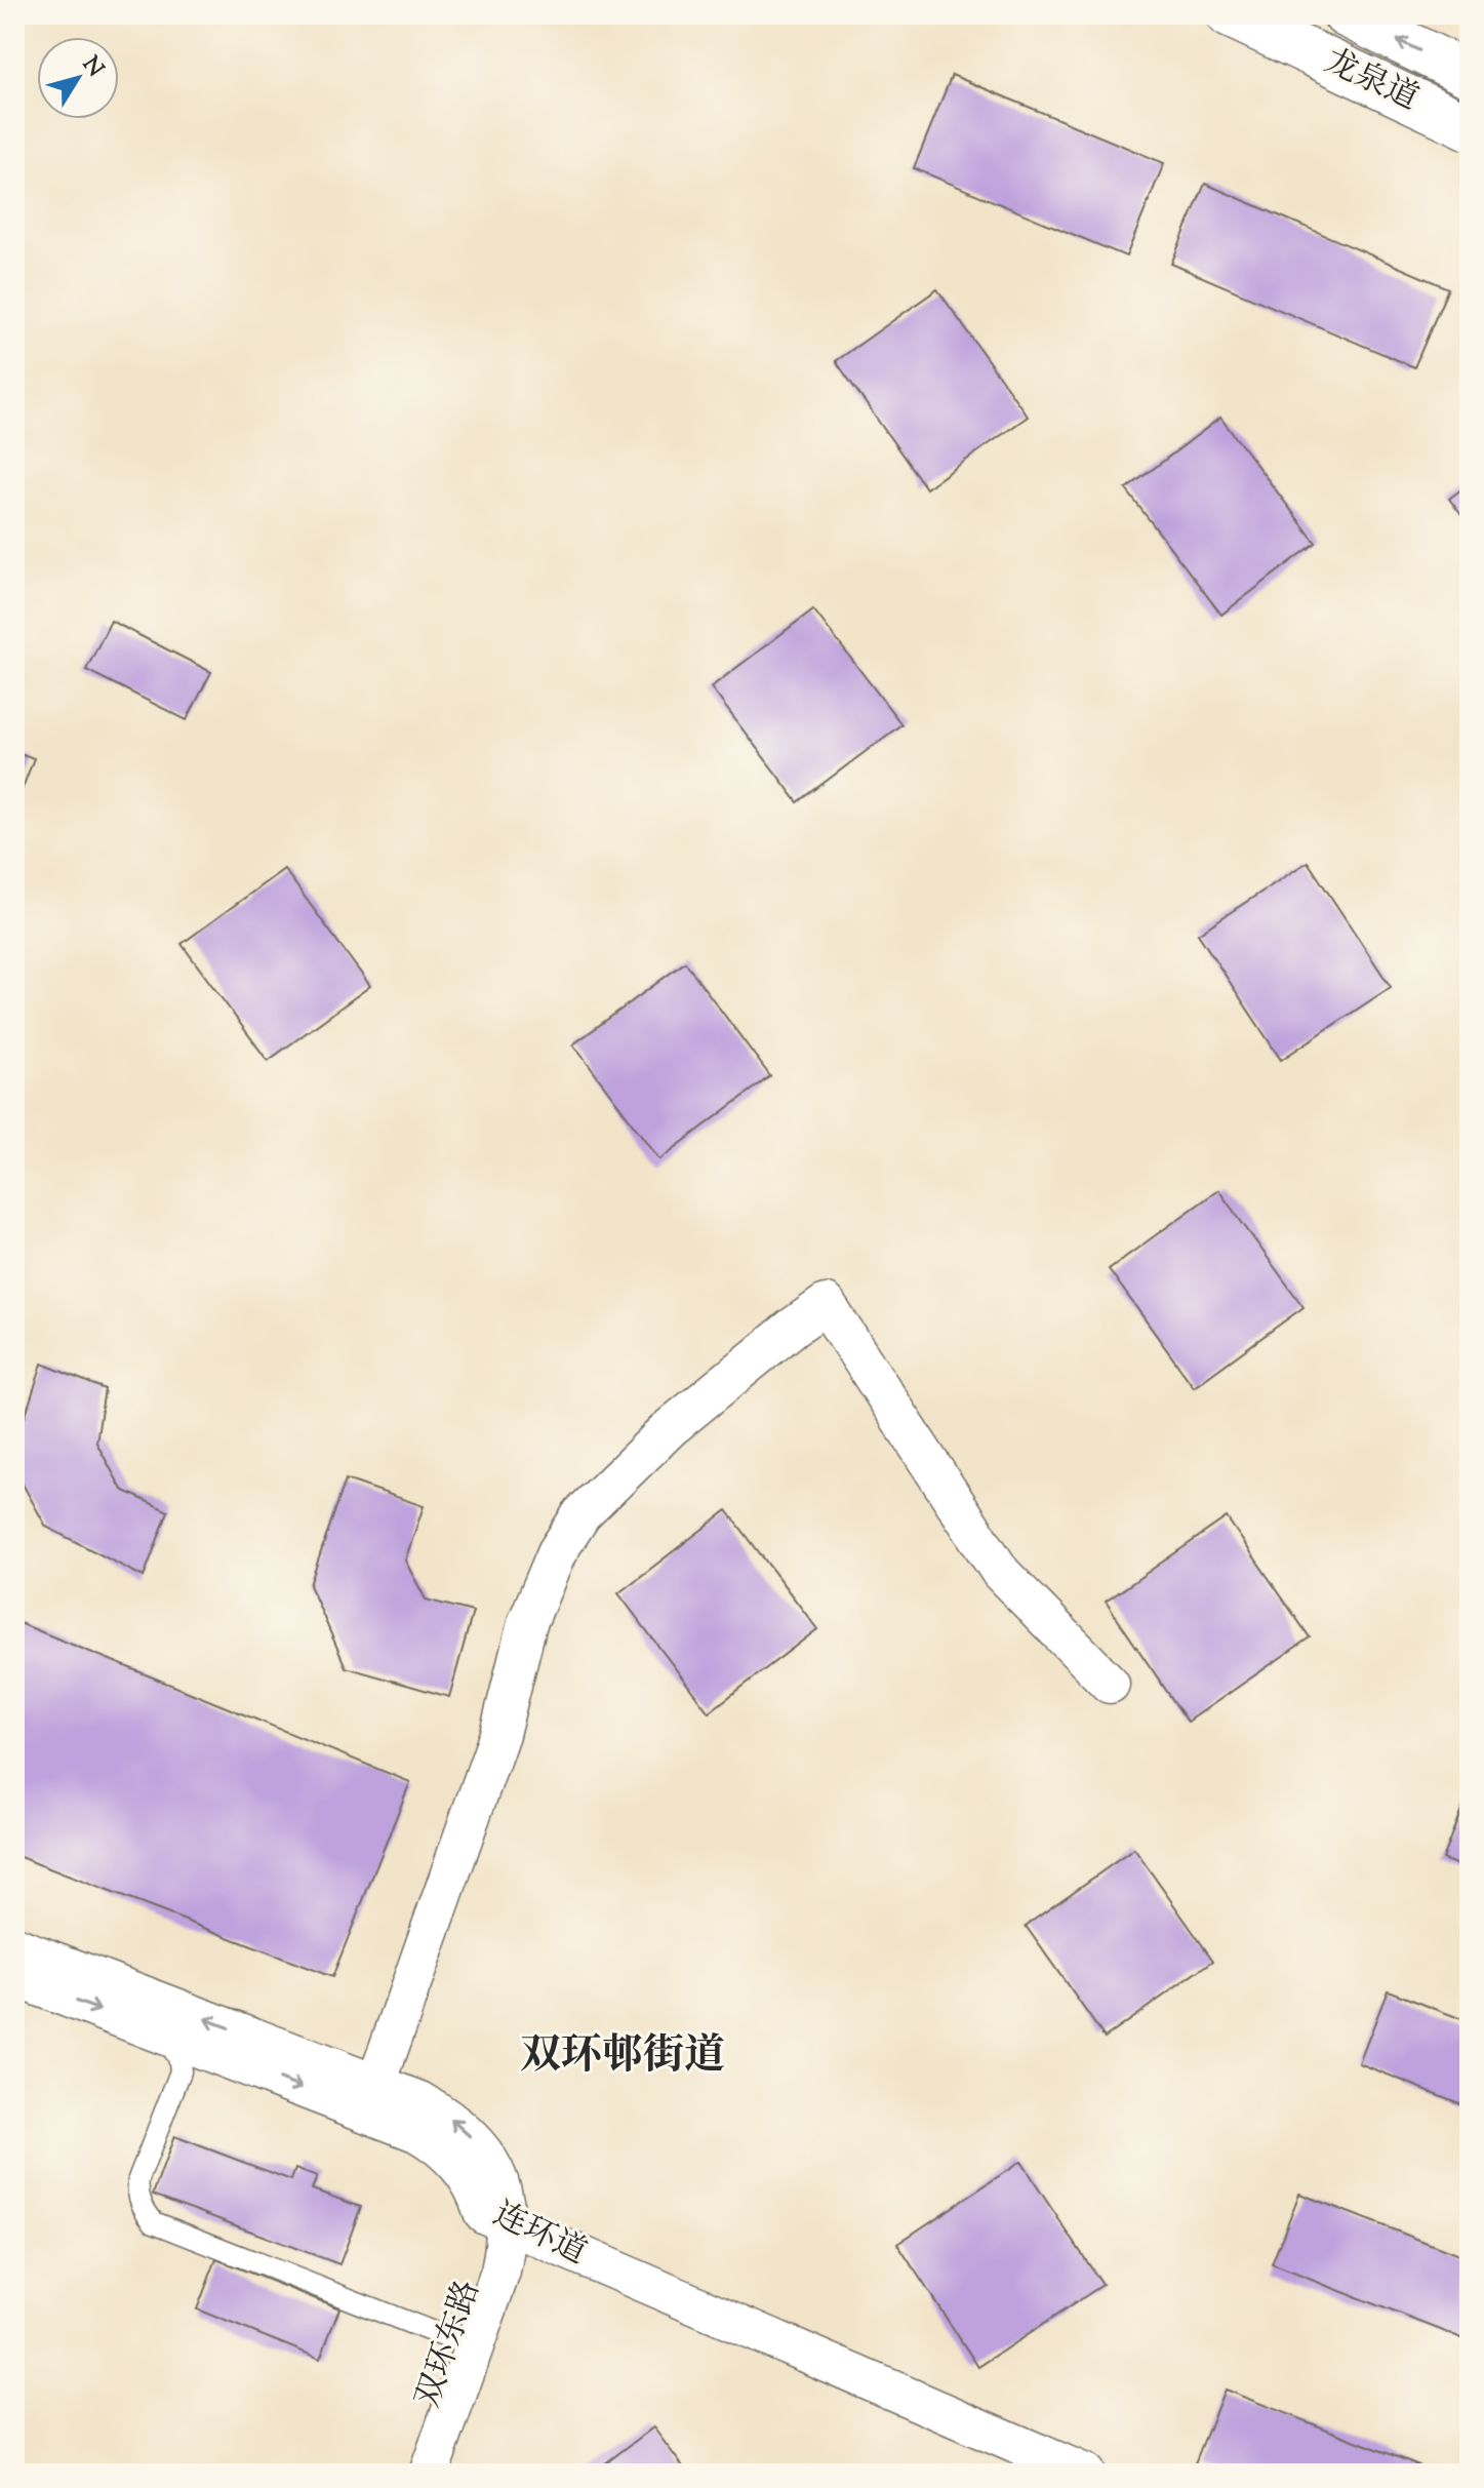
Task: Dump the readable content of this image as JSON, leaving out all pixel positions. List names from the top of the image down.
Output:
{
  "streets": {
    "street": ["龙泉道", "连环道", "双环东路"]
  },
  "crossings": [
    ["连环道", "双环东路"]
  ],
  "districts": ["双环邨街道"],
  "north": "top right"
}
